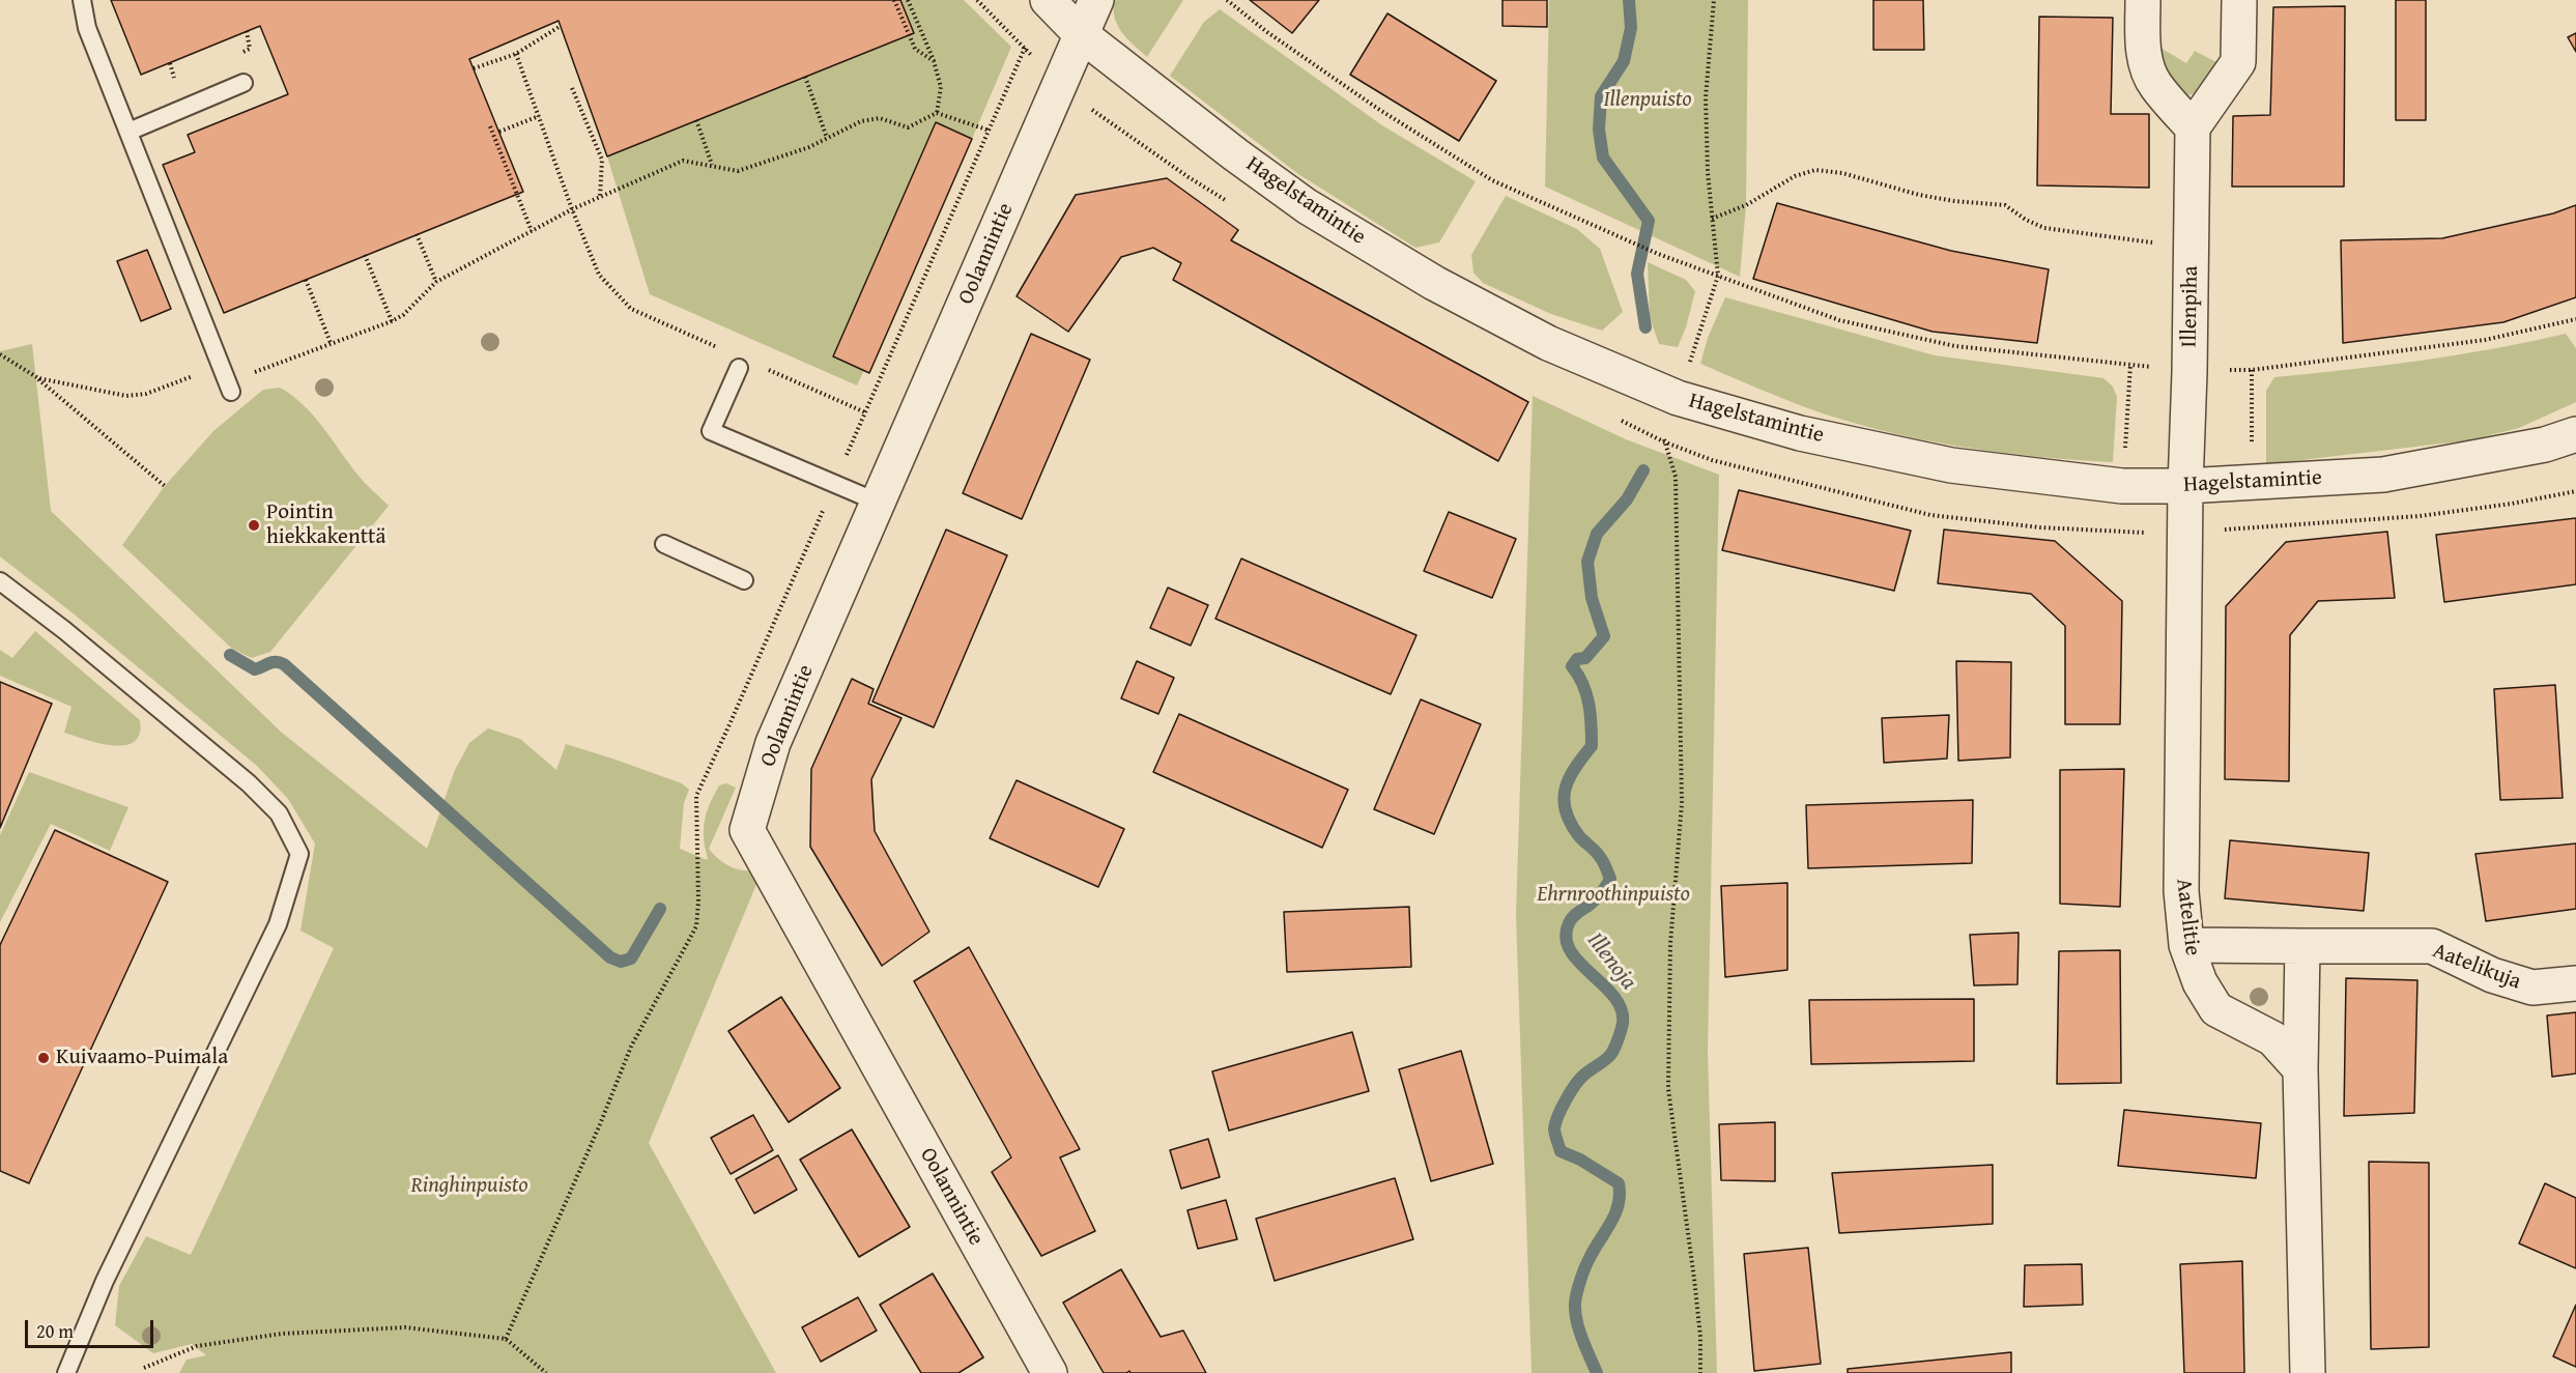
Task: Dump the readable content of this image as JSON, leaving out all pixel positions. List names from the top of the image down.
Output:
{
  "streets": {
    "street": [
      "Hagelstamintie",
      "Oolannintie",
      "Illenpiha",
      "Aatelitie",
      "Aatelikuja"
    ]
  },
  "crossings": [
    ["Hagelstamintie", "Oolannintie"],
    ["Hagelstamintie", "Illenpiha"],
    ["Hagelstamintie", "Aatelitie"],
    ["Illenpiha", "Aatelitie"],
    ["Aatelitie", "Aatelikuja"]
  ],
  "water": ["Illenoja"],
  "parks": ["Illenpuisto", "Ehrnroothinpuisto", "Ringhinpuisto"],
  "places": ["Pointin hiekkakenttä", "Kuivaamo-Puimala"],
  "scale_bar": "20 m"
}
